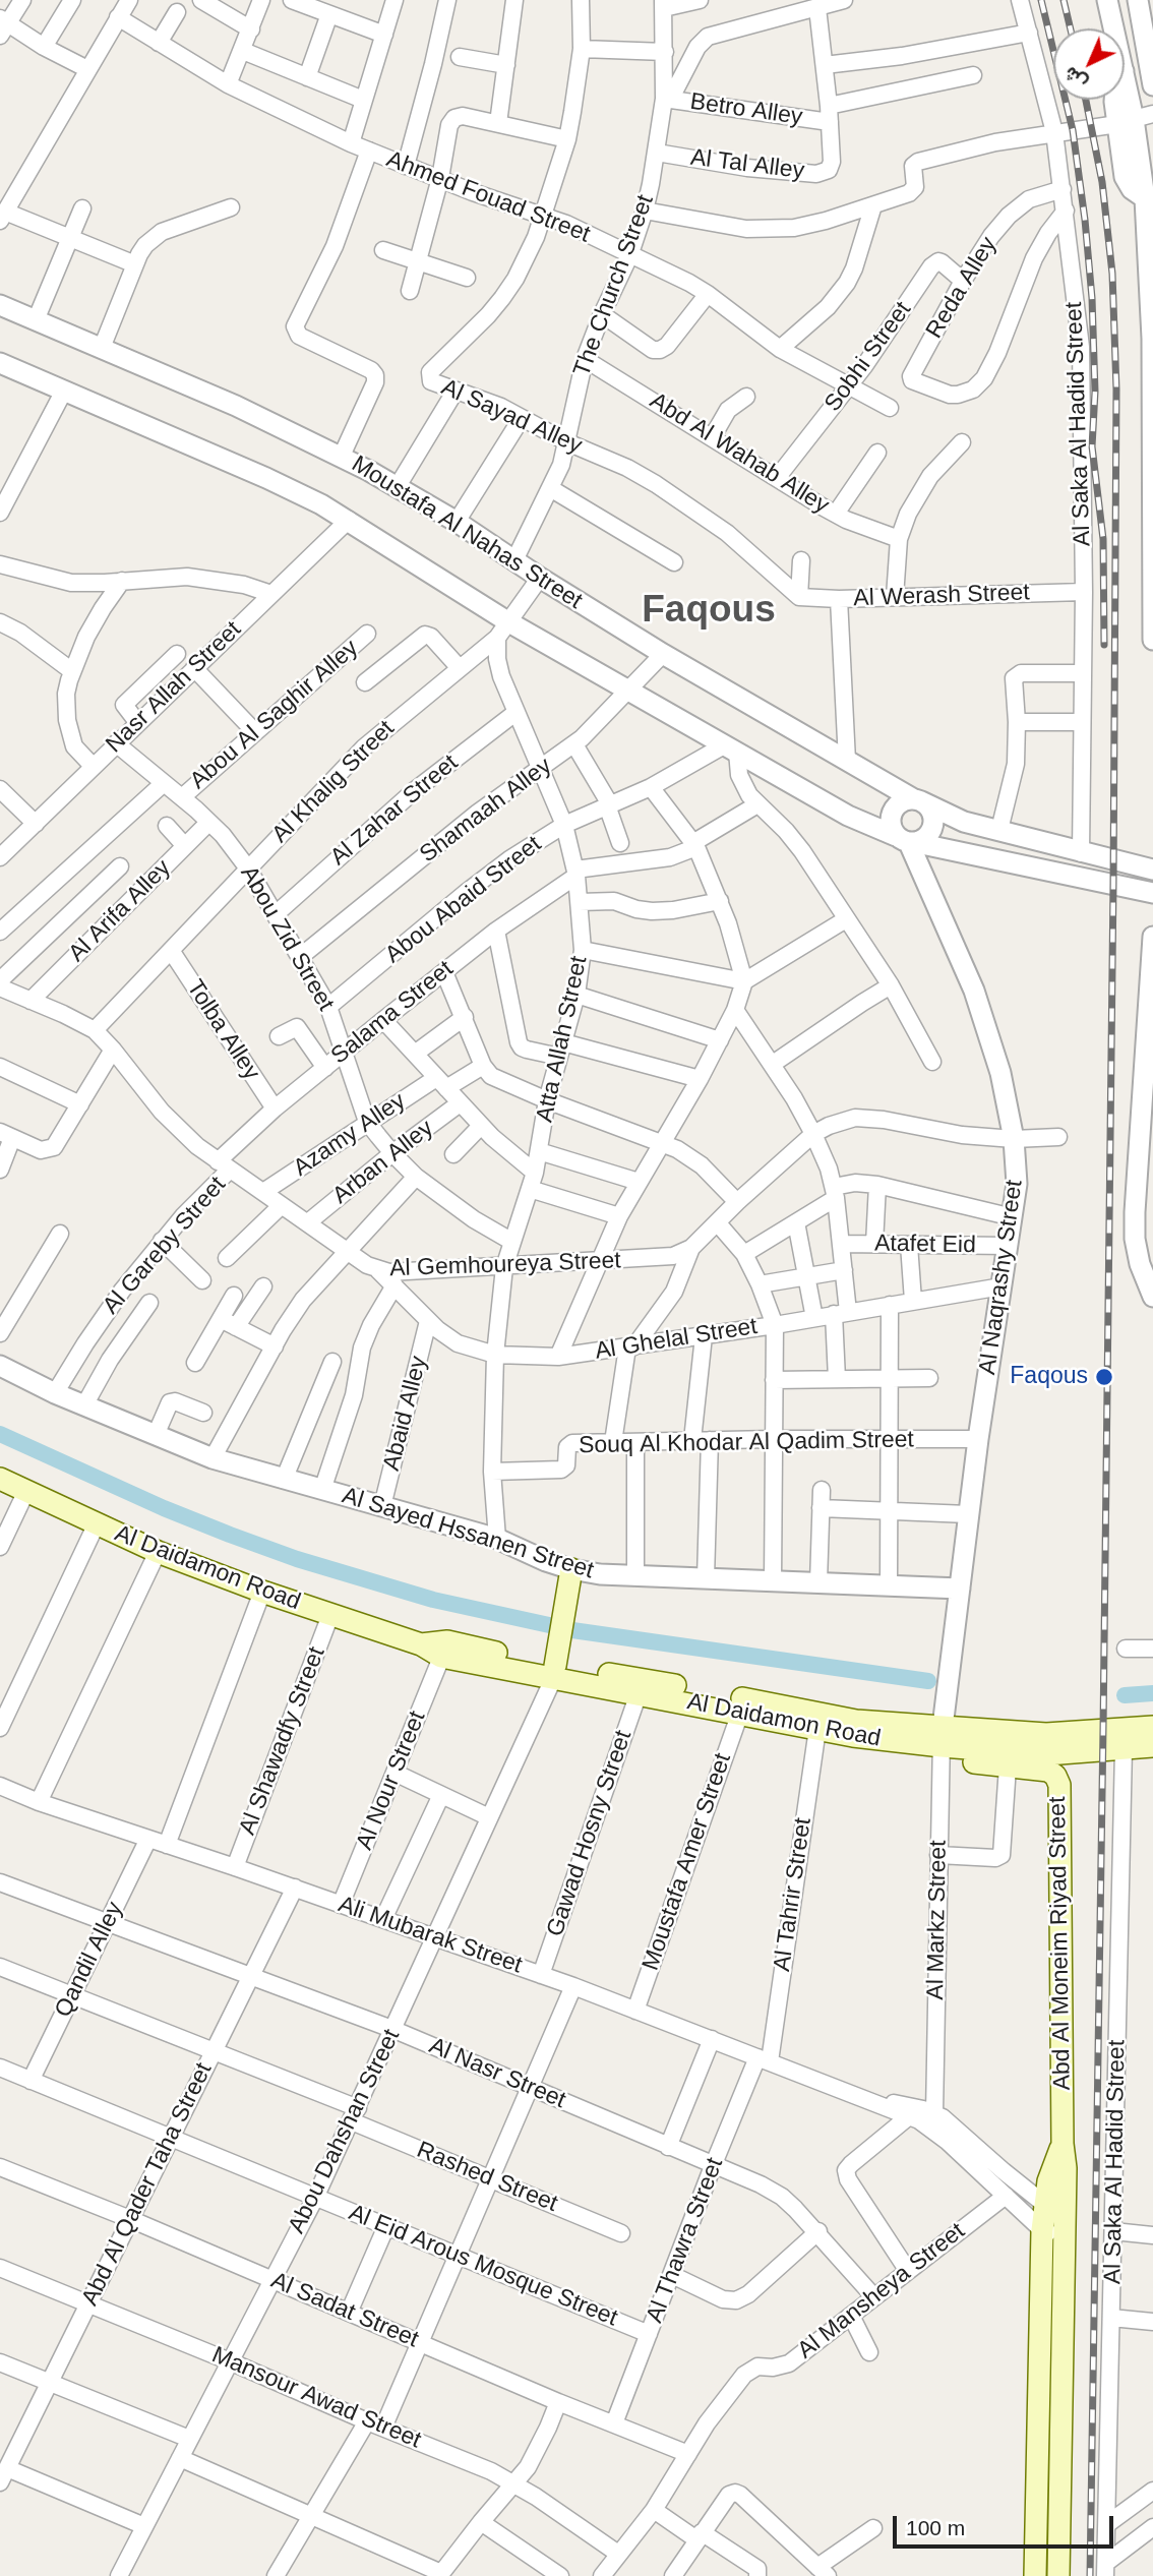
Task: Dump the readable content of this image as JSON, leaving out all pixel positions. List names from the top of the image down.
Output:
{
  "streets": {
    "main road": ["Al Daidamon Road", "Abd Al Moneim Riyad Street"],
    "street": [
      "Betro Alley",
      "Al Tal Alley",
      "Ahmed Fouad Street",
      "The Church Street",
      "Reda Alley",
      "Sobhi Street",
      "Al Sayad Alley",
      "Al Saka Al Hadid Street",
      "Abd Al Wahab Alley",
      "Moustafa Al Nahas Street",
      "Al Werash Street",
      "Nasr Allah Street",
      "Abou Al Saghir Alley",
      "Al Khalig Street",
      "Al Zahar Street",
      "Shamaah Alley",
      "Abou Abaid Street",
      "Al Arifa Alley",
      "Abou Zid Street",
      "Salama Street",
      "Tolba Alley",
      "Atta Allah Street",
      "Azamy Alley",
      "Arban Alley",
      "Atafet Eid",
      "Al Gareby Street",
      "Al Gemhoureya Street",
      "Al Naqrashy Street",
      "Al Ghelal Street",
      "Abaid Alley",
      "Souq Al Khodar Al Qadim Street",
      "Al Sayed Hssanen Street",
      "Al Shawadfy Street",
      "Al Nour Street",
      "Gawad Hosny Street",
      "Moustafa Amer Street",
      "Al Tahrir Street",
      "Al Markz Street",
      "Ali Mubarak Street",
      "Qandil Alley",
      "Al Nasr Street",
      "Abou Dahshan Street",
      "Rashed Street",
      "Abd Al Qader Taha Street",
      "Al Thawra Street",
      "Al Eid Arous Mosque Street",
      "Al Mansheya Street",
      "Al Sadat Street",
      "Mansour Awad Street"
    ]
  },
  "crossings": [
    ["Betro Alley", "Al Tal Alley"],
    ["Betro Alley", "The Church Street"],
    ["Al Tal Alley", "The Church Street"],
    ["Ahmed Fouad Street", "The Church Street"],
    ["Ahmed Fouad Street", "Sobhi Street"],
    ["Ahmed Fouad Street", "Al Sayad Alley"],
    ["The Church Street", "Al Sayad Alley"],
    ["The Church Street", "Abd Al Wahab Alley"],
    ["The Church Street", "Moustafa Al Nahas Street"],
    ["Reda Alley", "Sobhi Street"],
    ["Reda Alley", "Al Saka Al Hadid Street"],
    ["Sobhi Street", "Abd Al Wahab Alley"],
    ["Al Sayad Alley", "Al Werash Street"],
    ["Al Saka Al Hadid Street", "Moustafa Al Nahas Street"],
    ["Al Saka Al Hadid Street", "Al Werash Street"],
    ["Al Saka Al Hadid Street", "Al Daidamon Road"],
    ["Moustafa Al Nahas Street", "Shamaah Alley"],
    ["Moustafa Al Nahas Street", "Al Naqrashy Street"],
    ["Nasr Allah Street", "Abou Zid Street"],
    ["Abou Al Saghir Alley", "Abou Zid Street"],
    ["Al Khalig Street", "Abou Zid Street"],
    ["Al Khalig Street", "Tolba Alley"],
    ["Al Khalig Street", "Atta Allah Street"],
    ["Al Khalig Street", "Al Gemhoureya Street"],
    ["Al Zahar Street", "Abou Zid Street"],
    ["Al Zahar Street", "Atta Allah Street"],
    ["Shamaah Alley", "Abou Zid Street"],
    ["Shamaah Alley", "Atta Allah Street"],
    ["Abou Abaid Street", "Abou Zid Street"],
    ["Abou Abaid Street", "Atta Allah Street"],
    ["Al Arifa Alley", "Abou Zid Street"],
    ["Al Arifa Alley", "Al Gemhoureya Street"],
    ["Abou Zid Street", "Salama Street"],
    ["Abou Zid Street", "Atta Allah Street"],
    ["Abou Zid Street", "Azamy Alley"],
    ["Abou Zid Street", "Arban Alley"],
    ["Salama Street", "Tolba Alley"],
    ["Salama Street", "Atta Allah Street"],
    ["Salama Street", "Al Gareby Street"],
    ["Salama Street", "Al Gemhoureya Street"],
    ["Atta Allah Street", "Al Gemhoureya Street"],
    ["Atta Allah Street", "Al Ghelal Street"],
    ["Atta Allah Street", "Souq Al Khodar Al Qadim Street"],
    ["Atta Allah Street", "Al Sayed Hssanen Street"],
    ["Azamy Alley", "Al Gemhoureya Street"],
    ["Arban Alley", "Al Gemhoureya Street"],
    ["Atafet Eid", "Al Naqrashy Street"],
    ["Al Gareby Street", "Al Gemhoureya Street"],
    ["Al Gareby Street", "Al Sayed Hssanen Street"],
    ["Al Gemhoureya Street", "Al Naqrashy Street"],
    ["Al Gemhoureya Street", "Al Ghelal Street"],
    ["Al Naqrashy Street", "Al Ghelal Street"],
    ["Al Naqrashy Street", "Souq Al Khodar Al Qadim Street"],
    ["Al Naqrashy Street", "Al Sayed Hssanen Street"],
    ["Al Naqrashy Street", "Al Daidamon Road"],
    ["Al Naqrashy Street", "Al Markz Street"],
    ["Al Naqrashy Street", "Abd Al Moneim Riyad Street"],
    ["Al Ghelal Street", "Abaid Alley"],
    ["Abaid Alley", "Al Sayed Hssanen Street"],
    ["Al Daidamon Road", "Al Shawadfy Street"],
    ["Al Daidamon Road", "Al Nour Street"],
    ["Al Daidamon Road", "Gawad Hosny Street"],
    ["Al Daidamon Road", "Moustafa Amer Street"],
    ["Al Daidamon Road", "Al Tahrir Street"],
    ["Al Daidamon Road", "Al Markz Street"],
    ["Al Daidamon Road", "Abd Al Moneim Riyad Street"],
    ["Al Daidamon Road", "Abou Dahshan Street"],
    ["Al Shawadfy Street", "Ali Mubarak Street"],
    ["Al Nour Street", "Ali Mubarak Street"],
    ["Gawad Hosny Street", "Ali Mubarak Street"],
    ["Moustafa Amer Street", "Ali Mubarak Street"],
    ["Al Tahrir Street", "Ali Mubarak Street"],
    ["Al Tahrir Street", "Al Thawra Street"],
    ["Al Markz Street", "Abd Al Moneim Riyad Street"],
    ["Ali Mubarak Street", "Qandil Alley"],
    ["Ali Mubarak Street", "Abou Dahshan Street"],
    ["Ali Mubarak Street", "Abd Al Qader Taha Street"],
    ["Ali Mubarak Street", "Al Thawra Street"],
    ["Qandil Alley", "Al Nasr Street"],
    ["Qandil Alley", "Rashed Street"],
    ["Qandil Alley", "Al Eid Arous Mosque Street"],
    ["Al Nasr Street", "Abou Dahshan Street"],
    ["Al Nasr Street", "Abd Al Qader Taha Street"],
    ["Al Nasr Street", "Al Thawra Street"],
    ["Al Nasr Street", "Al Mansheya Street"],
    ["Abou Dahshan Street", "Rashed Street"],
    ["Abou Dahshan Street", "Al Eid Arous Mosque Street"],
    ["Abou Dahshan Street", "Al Sadat Street"],
    ["Abou Dahshan Street", "Mansour Awad Street"],
    ["Rashed Street", "Abd Al Qader Taha Street"],
    ["Abd Al Qader Taha Street", "Al Eid Arous Mosque Street"],
    ["Abd Al Qader Taha Street", "Al Sadat Street"],
    ["Abd Al Qader Taha Street", "Mansour Awad Street"],
    ["Al Thawra Street", "Al Eid Arous Mosque Street"],
    ["Al Thawra Street", "Al Sadat Street"],
    ["Al Mansheya Street", "Al Sadat Street"],
    ["Al Mansheya Street", "Mansour Awad Street"]
  ],
  "districts": ["Faqous"],
  "places": ["Faqous"],
  "scale_bar": "100 m",
  "north": "bottom left"
}
